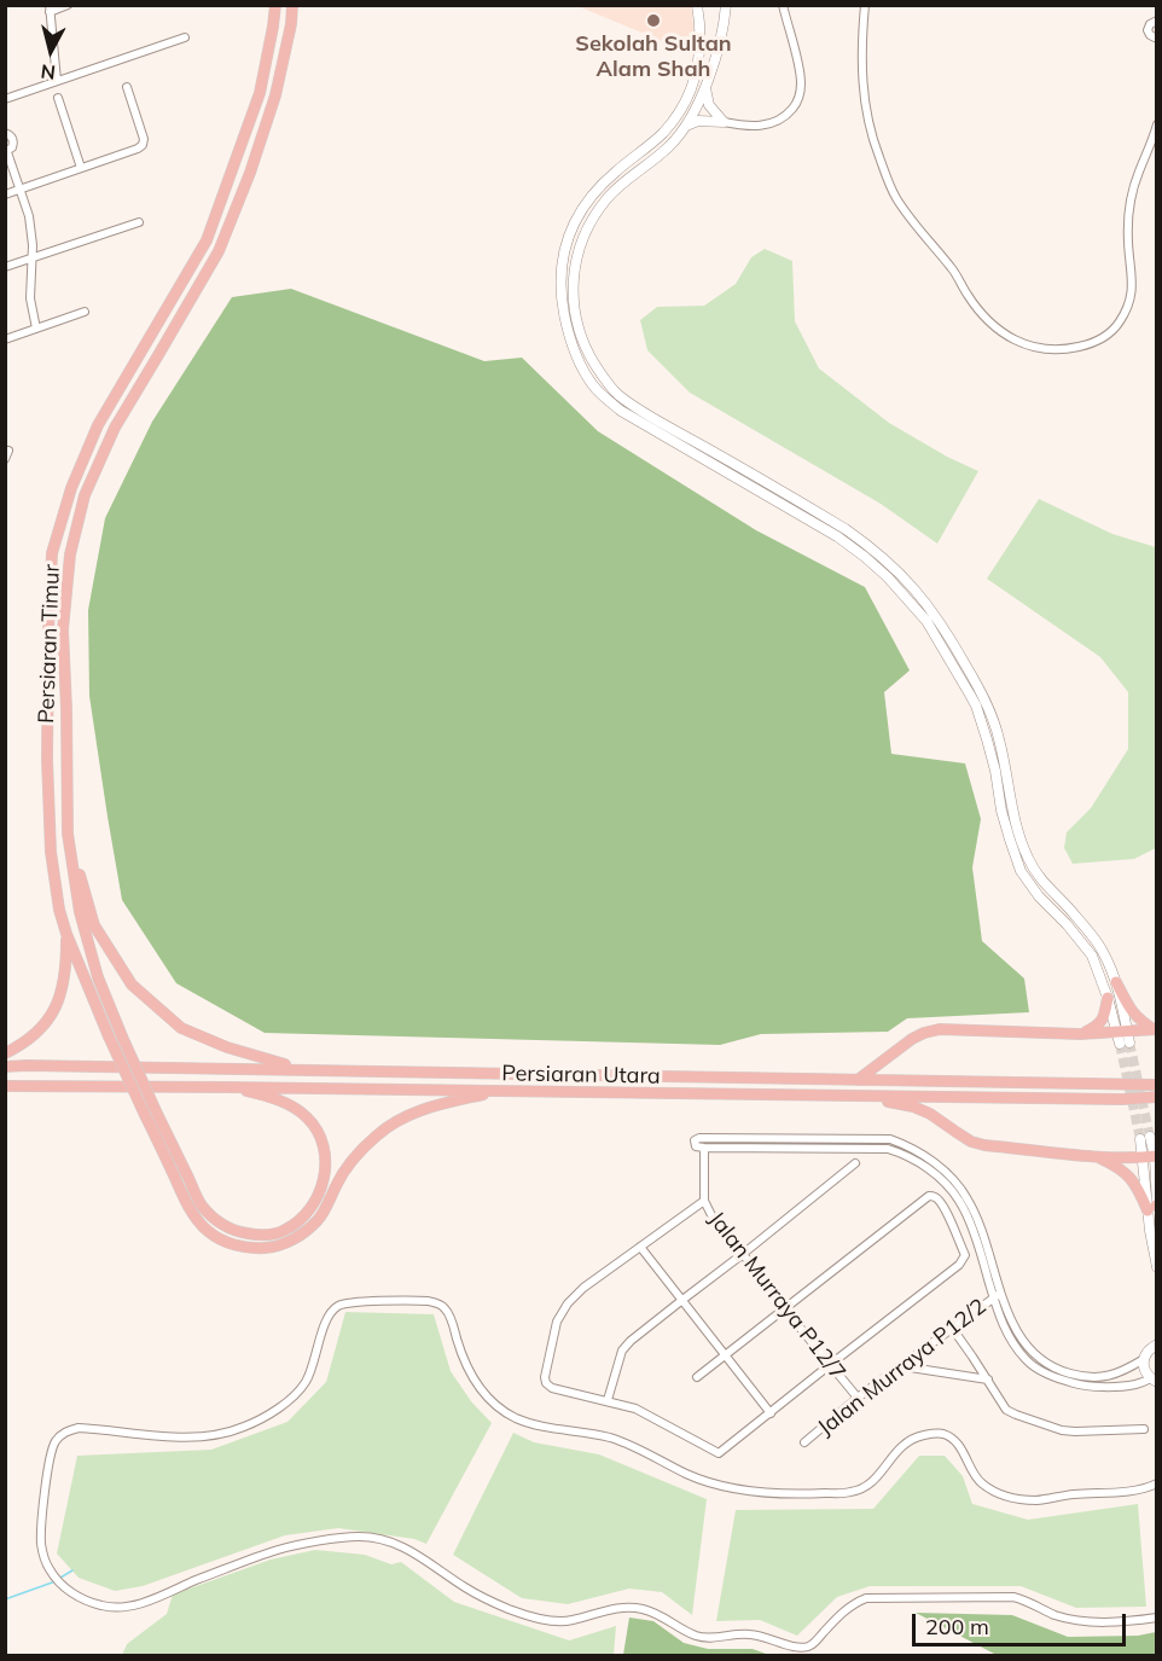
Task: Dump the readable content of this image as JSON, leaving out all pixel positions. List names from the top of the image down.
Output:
{
  "streets": {
    "main road": ["Persiaran Timur", "Persiaran Utara"],
    "street": ["Jalan Murraya P12/7", "Jalan Murraya P12/2"]
  },
  "crossings": [
    ["Persiaran Timur", "Persiaran Utara"],
    ["Jalan Murraya P12/7", "Jalan Murraya P12/2"]
  ],
  "places": ["Sekolah Sultan Alam Shah"],
  "scale_bar": "200 m",
  "north": "bottom"
}
